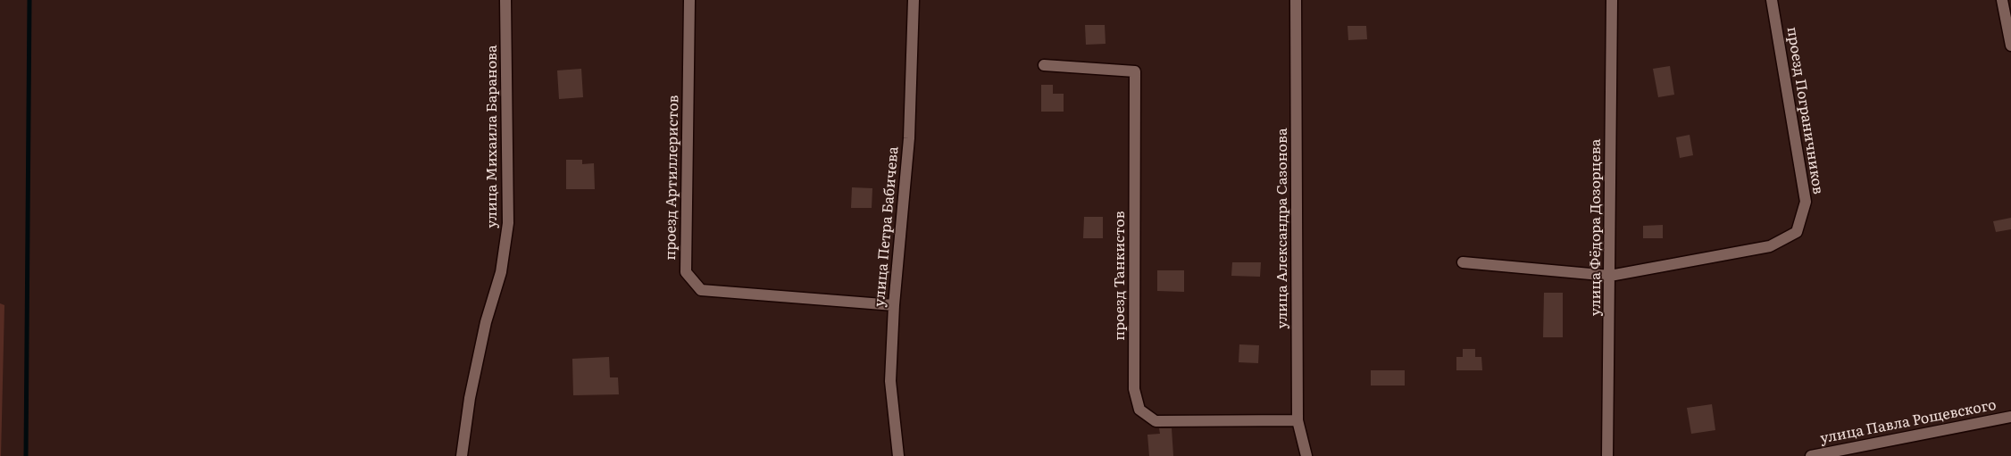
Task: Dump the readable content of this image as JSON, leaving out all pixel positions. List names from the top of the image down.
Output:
{
  "streets": {
    "street": [
      "проезд Пограничников",
      "улица Михаила Баранова",
      "проезд Артиллеристов",
      "улица Петра Бабичева",
      "улица Фёдора Дозорцева",
      "улица Александра Сазонова",
      "проезд Танкистов",
      "улица Павла Рощевского"
    ]
  },
  "crossings": [
    ["проезд Пограничников", "улица Фёдора Дозорцева"],
    ["проезд Артиллеристов", "улица Петра Бабичева"],
    ["улица Александра Сазонова", "проезд Танкистов"]
  ]
}
